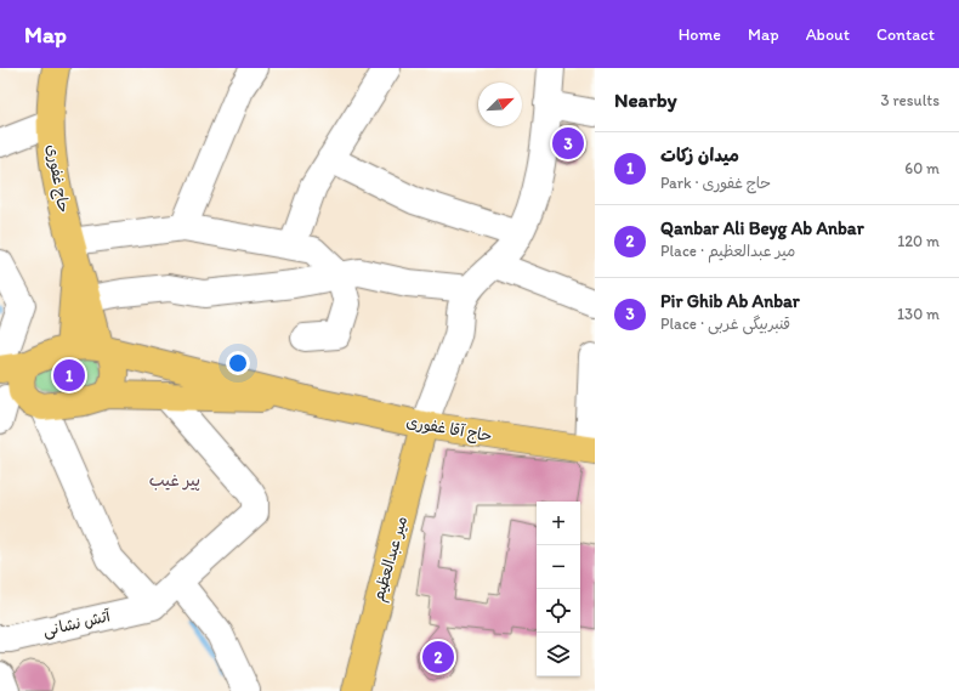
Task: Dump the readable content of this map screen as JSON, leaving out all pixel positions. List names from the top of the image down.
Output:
{
  "streets": {
    "main road": ["حاج غفوری", "حاج آقا غفوری", "میر عبدالعظیم"],
    "street": ["آتش نشانی"]
  },
  "crossings": [
    ["حاج غفوری", "حاج آقا غفوری"],
    ["حاج آقا غفوری", "میر عبدالعظیم"]
  ],
  "districts": ["پیر غیب"],
  "north": "top right",
  "page": {
    "header": "Map",
    "nav": [
      "Home",
      "Map",
      "About",
      "Contact"
    ],
    "heading": ["Nearby", "3 results"],
    "pins": ["3", "1", "2"],
    "list": [
      {
        "mark": "1",
        "name": "میدان زکات",
        "note": "Park · حاج غفوری",
        "value": "60 m"
      },
      {
        "mark": "2",
        "name": "Qanbar Ali Beyg Ab Anbar",
        "note": "Place · میر عبدالعظیم",
        "value": "120 m"
      },
      {
        "mark": "3",
        "name": "Pir Ghib Ab Anbar",
        "note": "Place · قنبربیگی غربی",
        "value": "130 m"
      }
    ],
    "map_buttons": ["+", "−"]
  }
}
